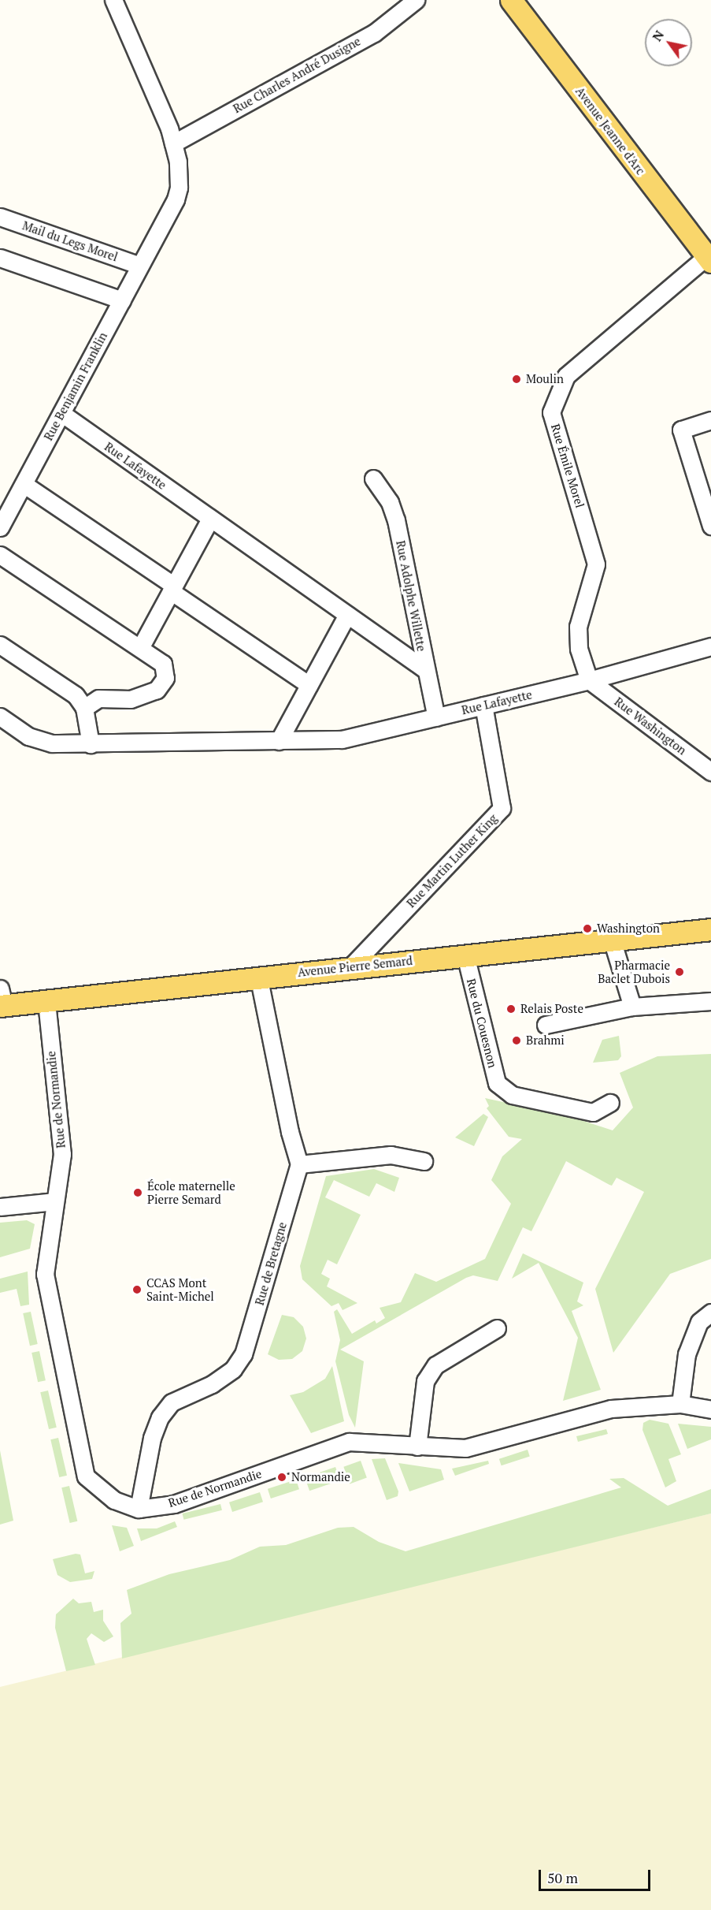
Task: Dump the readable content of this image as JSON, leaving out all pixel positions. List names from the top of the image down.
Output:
{
  "streets": {
    "main road": ["Avenue Jeanne d'Arc", "Avenue Pierre Semard"],
    "street": [
      "Rue Charles André Dusigne",
      "Mail du Legs Morel",
      "Rue Benjamin Franklin",
      "Rue Lafayette",
      "Rue Émile Morel",
      "Rue Adolphe Willette",
      "Rue Washington",
      "Rue Martin Luther King",
      "Rue du Couesnon",
      "Rue de Normandie",
      "Rue de Bretagne"
    ]
  },
  "crossings": [
    ["Rue Charles André Dusigne", "Rue Benjamin Franklin"],
    ["Avenue Jeanne d'Arc", "Rue Émile Morel"],
    ["Mail du Legs Morel", "Rue Benjamin Franklin"],
    ["Rue Benjamin Franklin", "Rue Lafayette"],
    ["Rue Lafayette", "Rue Émile Morel"],
    ["Rue Lafayette", "Rue Adolphe Willette"],
    ["Rue Lafayette", "Rue Washington"],
    ["Rue Lafayette", "Rue Martin Luther King"],
    ["Rue Émile Morel", "Rue Washington"],
    ["Rue Martin Luther King", "Avenue Pierre Semard"],
    ["Avenue Pierre Semard", "Rue du Couesnon"],
    ["Avenue Pierre Semard", "Rue de Normandie"],
    ["Rue de Normandie", "Rue de Bretagne"]
  ],
  "places": [
    "Moulin",
    "Washington",
    "Pharmacie Baclet Dubois",
    "Relais Poste",
    "Brahmi",
    "École maternelle Pierre Semard",
    "CCAS Mont Saint-Michel",
    "Normandie"
  ],
  "scale_bar": "50 m",
  "north": "top left"
}
